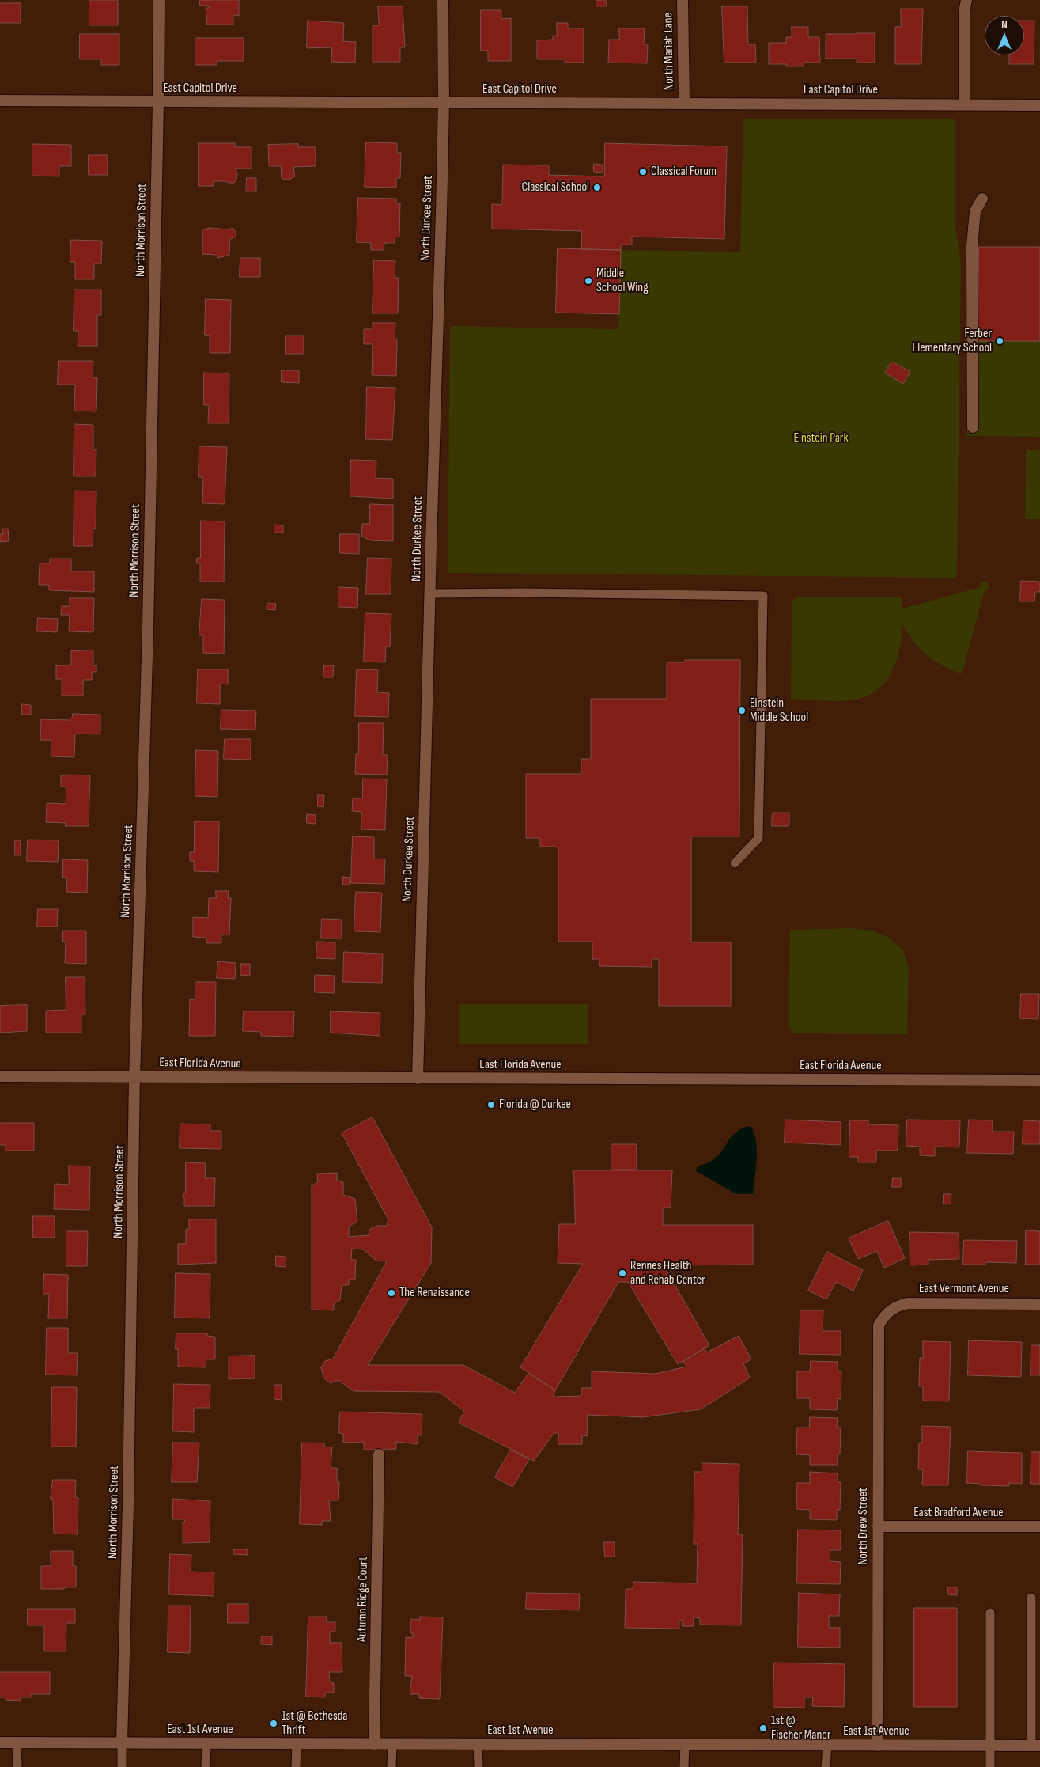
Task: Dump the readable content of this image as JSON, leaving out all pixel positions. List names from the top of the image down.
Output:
{
  "streets": {
    "street": [
      "North Mariah Lane",
      "East Capitol Drive",
      "North Durkee Street",
      "North Morrison Street",
      "East Florida Avenue",
      "East Vermont Avenue",
      "East Bradford Avenue",
      "North Drew Street",
      "Autumn Ridge Court",
      "East 1st Avenue"
    ]
  },
  "crossings": [
    ["North Mariah Lane", "East Capitol Drive"],
    ["East Capitol Drive", "North Durkee Street"],
    ["East Capitol Drive", "North Morrison Street"],
    ["North Durkee Street", "East Florida Avenue"],
    ["North Morrison Street", "East Florida Avenue"],
    ["North Morrison Street", "East 1st Avenue"],
    ["East Vermont Avenue", "North Drew Street"],
    ["East Bradford Avenue", "North Drew Street"],
    ["North Drew Street", "East 1st Avenue"],
    ["Autumn Ridge Court", "East 1st Avenue"]
  ],
  "parks": ["Einstein Park"],
  "places": [
    "Classical Forum",
    "Classical School",
    "Middle School Wing",
    "Ferber Elementary School",
    "Einstein Middle School",
    "Florida @ Durkee",
    "Rennes Health and Rehab Center",
    "The Renaissance",
    "1st @ Bethesda Thrift",
    "1st @ Fischer Manor"
  ],
  "north": "top"
}
